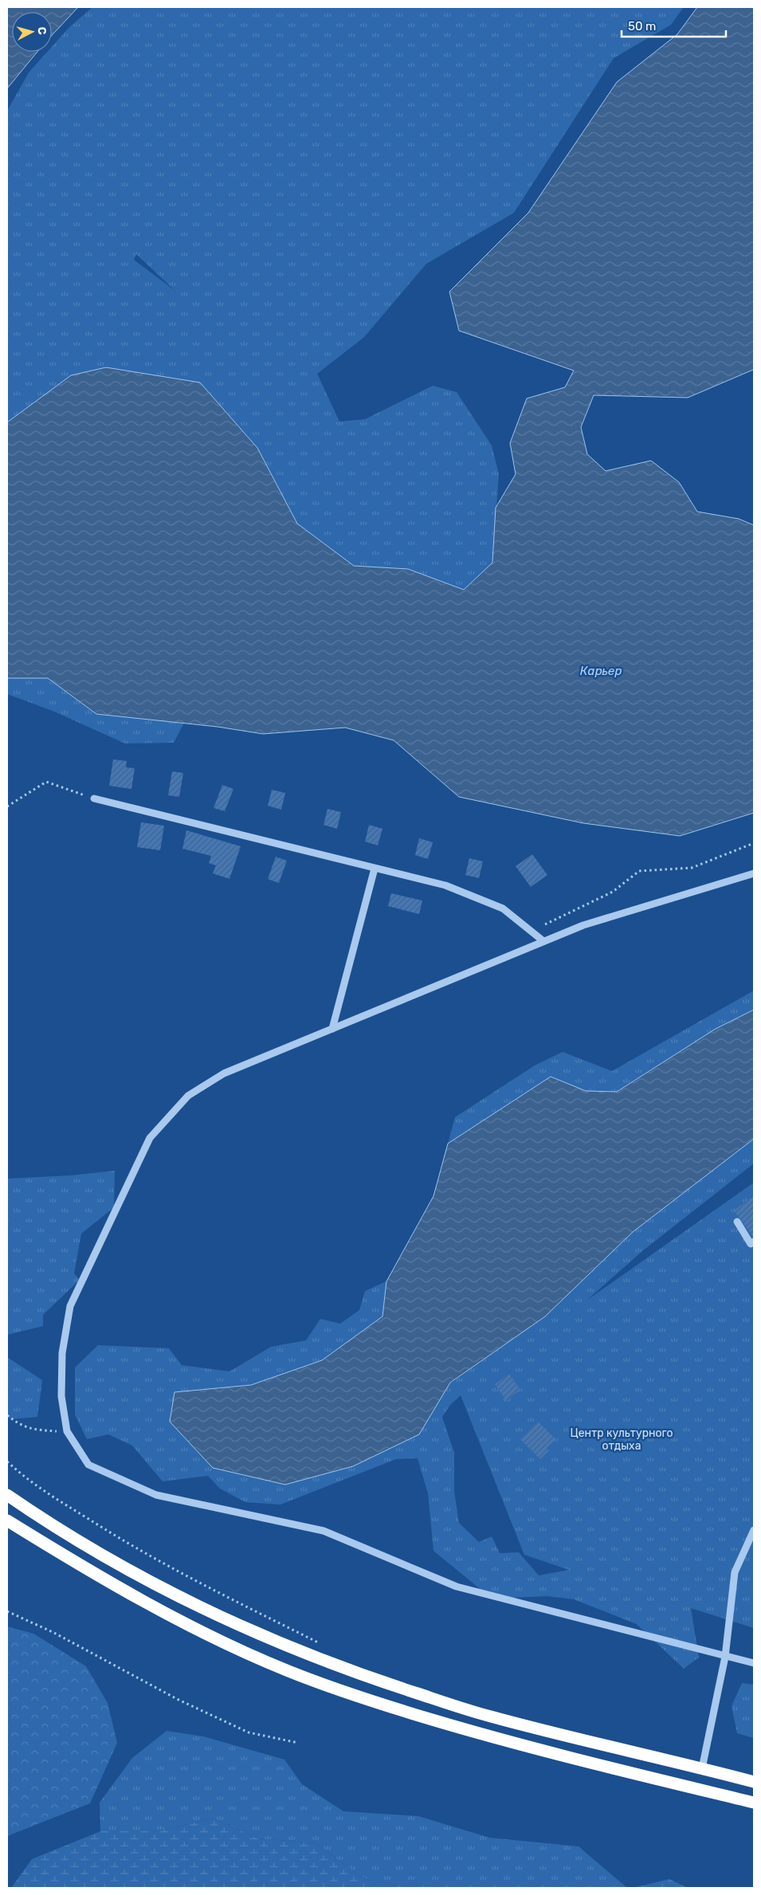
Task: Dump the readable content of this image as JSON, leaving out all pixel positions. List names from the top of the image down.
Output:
{
  "water": ["Карьер"],
  "parks": ["Центр культурного отдыха"],
  "scale_bar": "50 m",
  "north": "right"
}
